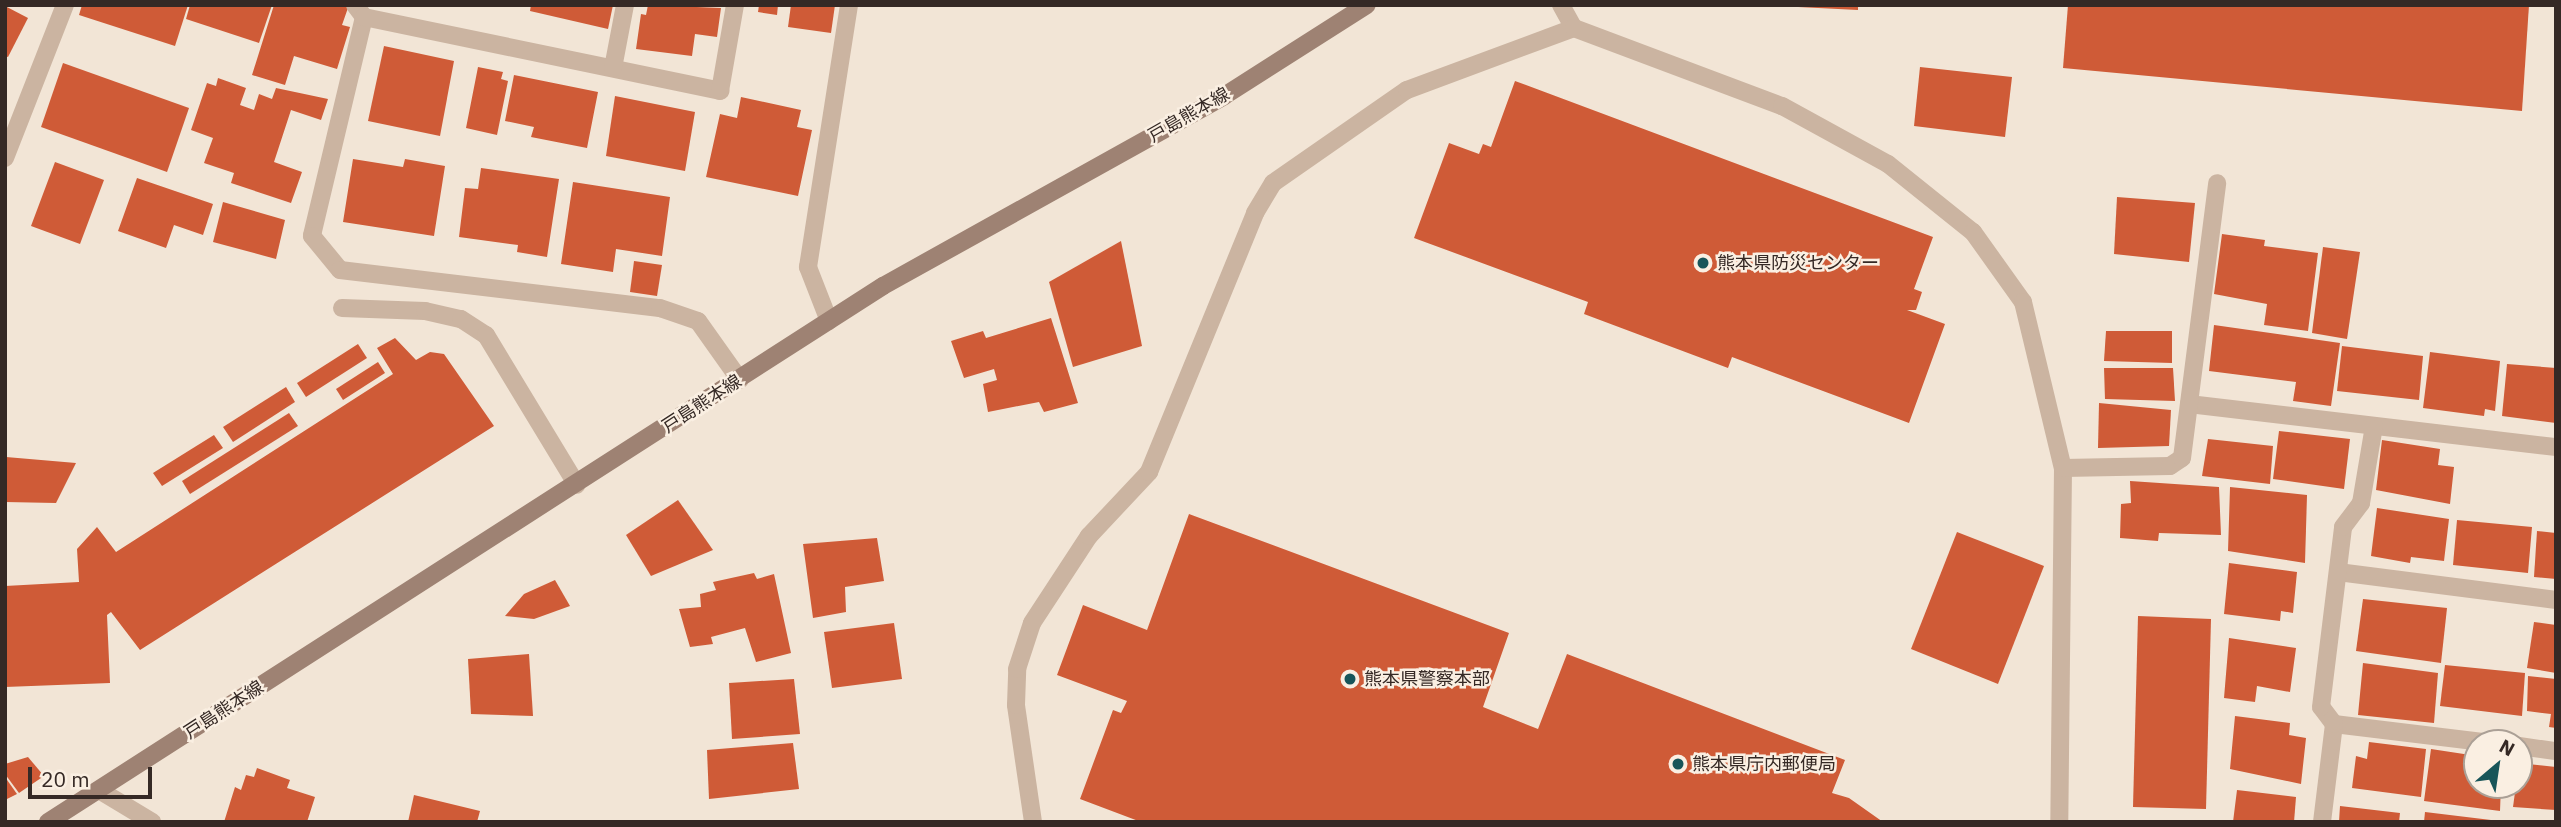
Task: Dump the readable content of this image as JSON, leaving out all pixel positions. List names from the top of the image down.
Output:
{
  "streets": {
    "main road": ["戸島熊本線"]
  },
  "places": ["熊本県防災センター", "熊本県警察本部", "熊本県庁内郵便局"],
  "scale_bar": "20 m",
  "north": "top right"
}
